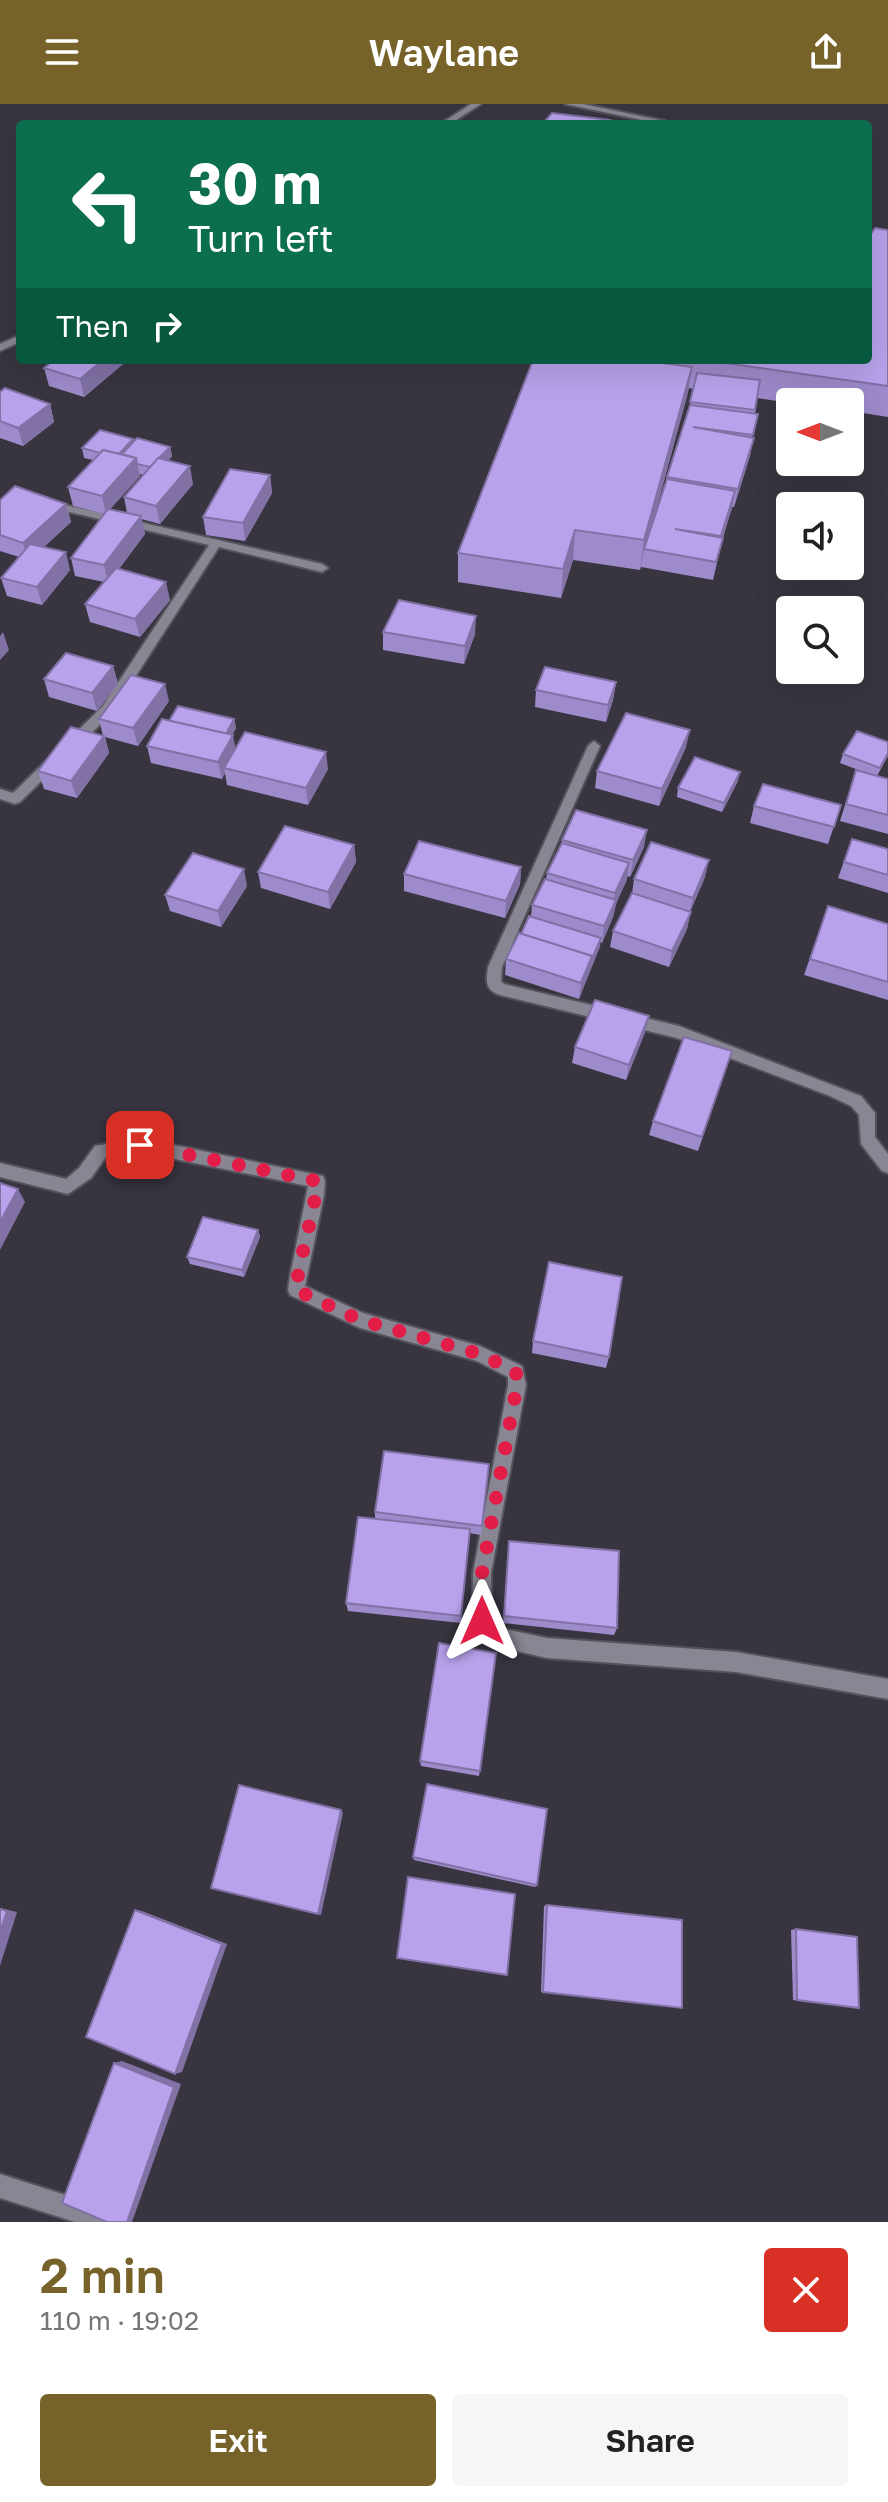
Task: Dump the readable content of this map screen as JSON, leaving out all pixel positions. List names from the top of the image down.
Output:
{
  "north": "left",
  "page": {
    "header": "Waylane",
    "turn": ["30 m", "Turn left"],
    "then": "Then",
    "heading": ["2 min", "110 m · 19:02"],
    "buttons": ["Exit", "Share"]
  }
}
